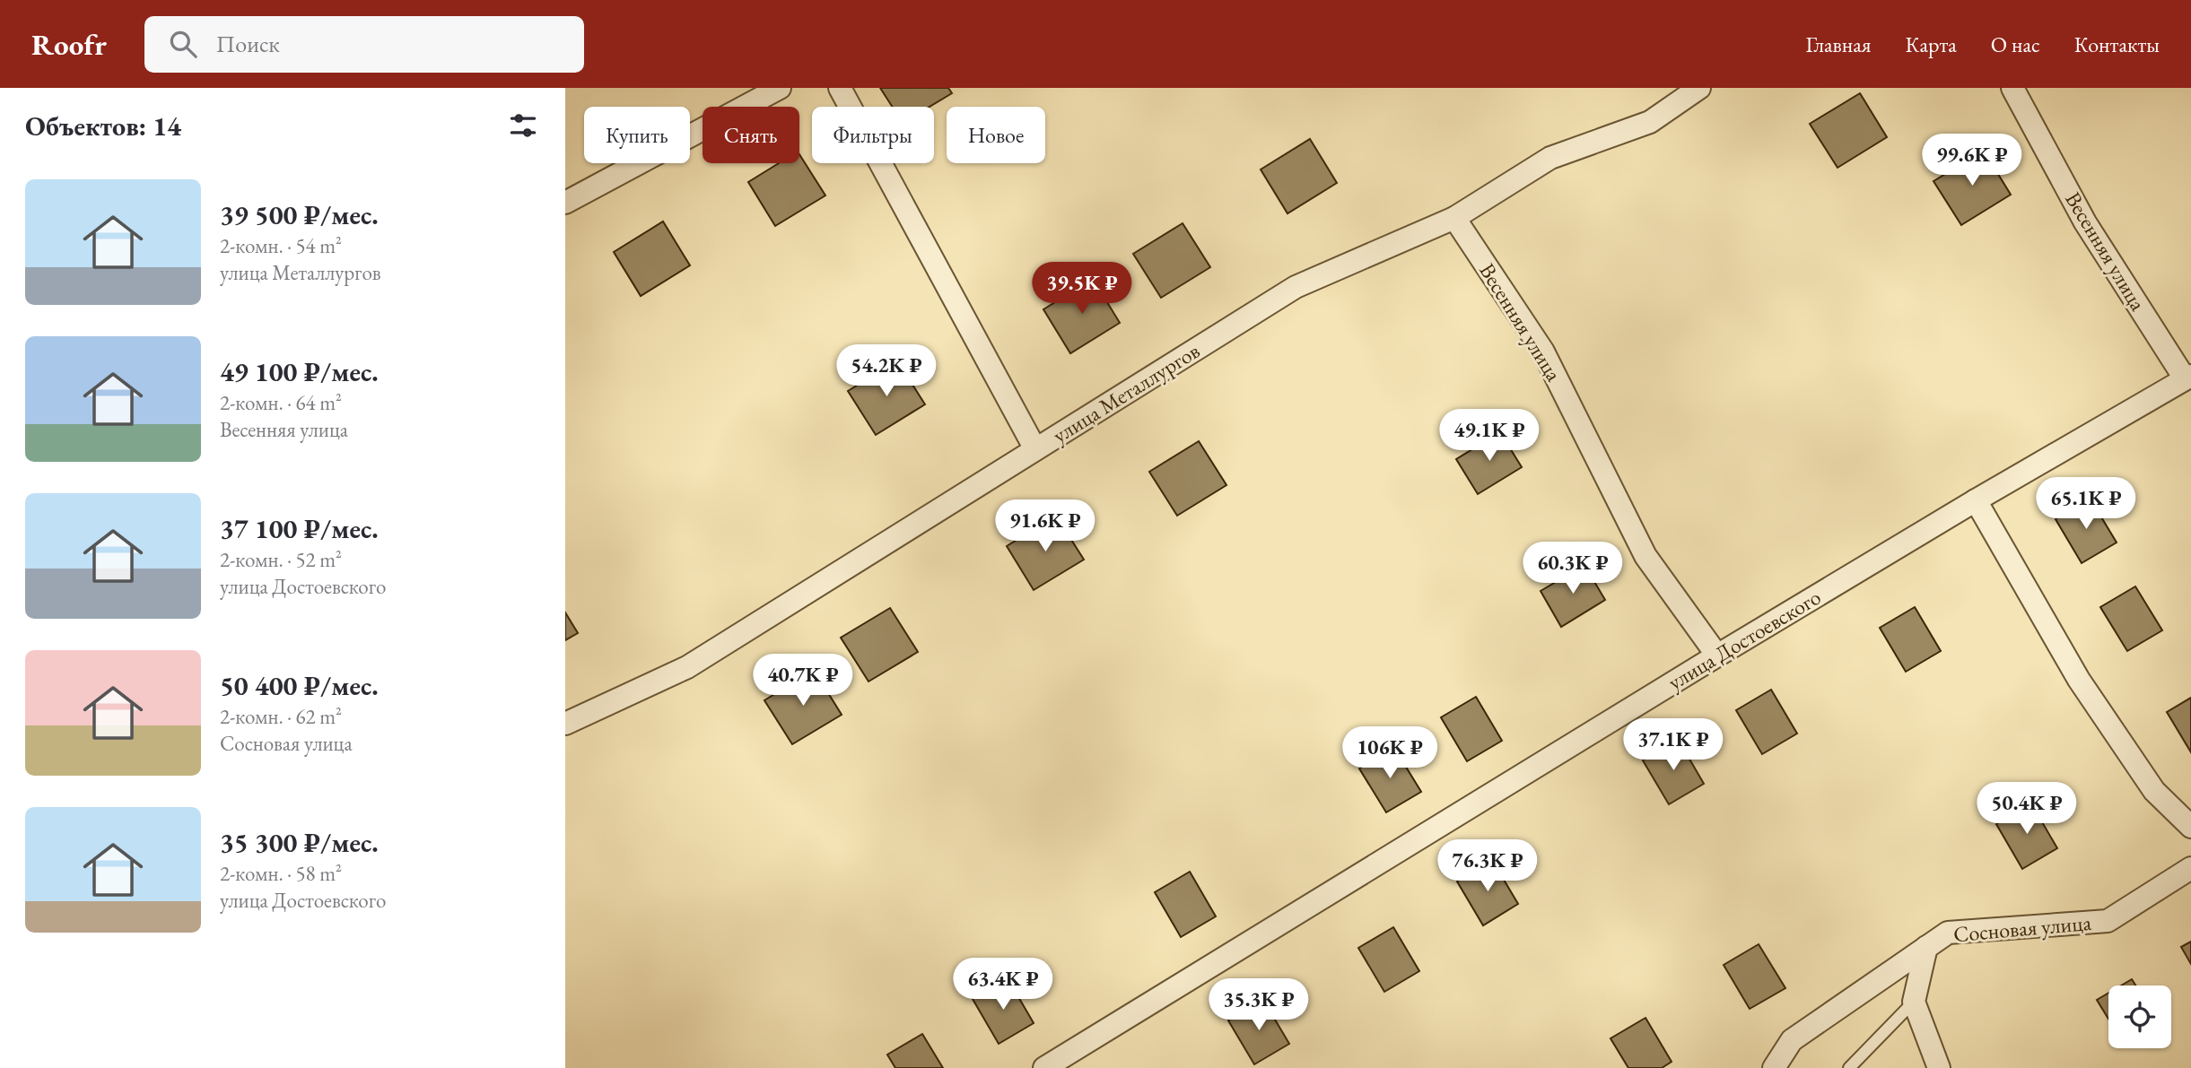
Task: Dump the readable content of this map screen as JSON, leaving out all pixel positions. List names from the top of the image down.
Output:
{
  "streets": {
    "street": [
      "Весенняя улица",
      "улица Металлургов",
      "улица Достоевского",
      "Сосновая улица"
    ]
  },
  "crossings": [
    ["Весенняя улица", "улица Металлургов"],
    ["Весенняя улица", "улица Достоевского"]
  ],
  "page": {
    "header": "Roofr",
    "search": "Поиск",
    "nav": [
      "Главная",
      "Карта",
      "О нас",
      "Контакты"
    ],
    "heading": "Объектов: 14",
    "chip": [
      "Купить",
      "Снять",
      "Фильтры",
      "Новое"
    ],
    "price": [
      "99.6K ₽",
      "39.5K ₽",
      "54.2K ₽",
      "49.1K ₽",
      "65.1K ₽",
      "91.6K ₽",
      "60.3K ₽",
      "40.7K ₽",
      "37.1K ₽",
      "106K ₽",
      "50.4K ₽",
      "76.3K ₽",
      "63.4K ₽",
      "35.3K ₽"
    ],
    "list": [
      {
        "name": "39 500 ₽/мес.",
        "note": "2-комн. · 54 m² · улица Металлургов"
      },
      {
        "name": "49 100 ₽/мес.",
        "note": "2-комн. · 64 m² · Весенняя улица"
      },
      {
        "name": "37 100 ₽/мес.",
        "note": "2-комн. · 52 m² · улица Достоевского"
      },
      {
        "name": "50 400 ₽/мес.",
        "note": "2-комн. · 62 m² · Сосновая улица"
      },
      {
        "name": "35 300 ₽/мес.",
        "note": "2-комн. · 58 m² · улица Достоевского"
      }
    ]
  }
}
